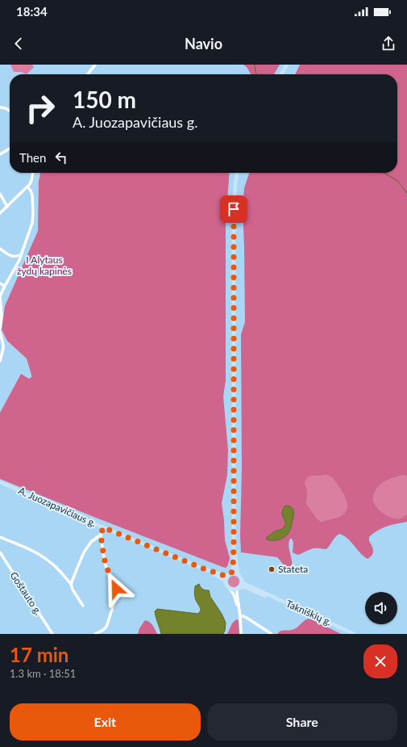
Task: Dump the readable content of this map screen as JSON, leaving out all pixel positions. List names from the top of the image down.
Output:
{
  "streets": {
    "main road": ["A. Juozapavičiaus g.", "Takniškių g."],
    "street": ["Goštauto g."]
  },
  "parks": ["I Alytaus žydų kapinės"],
  "places": ["Stateta"],
  "page": {
    "status": "18:34",
    "header": "Navio",
    "turn": ["150 m", "A. Juozapavičiaus g."],
    "then": "Then",
    "heading": ["17 min", "1.3 km · 18:51"],
    "buttons": ["Exit", "Share"]
  }
}
